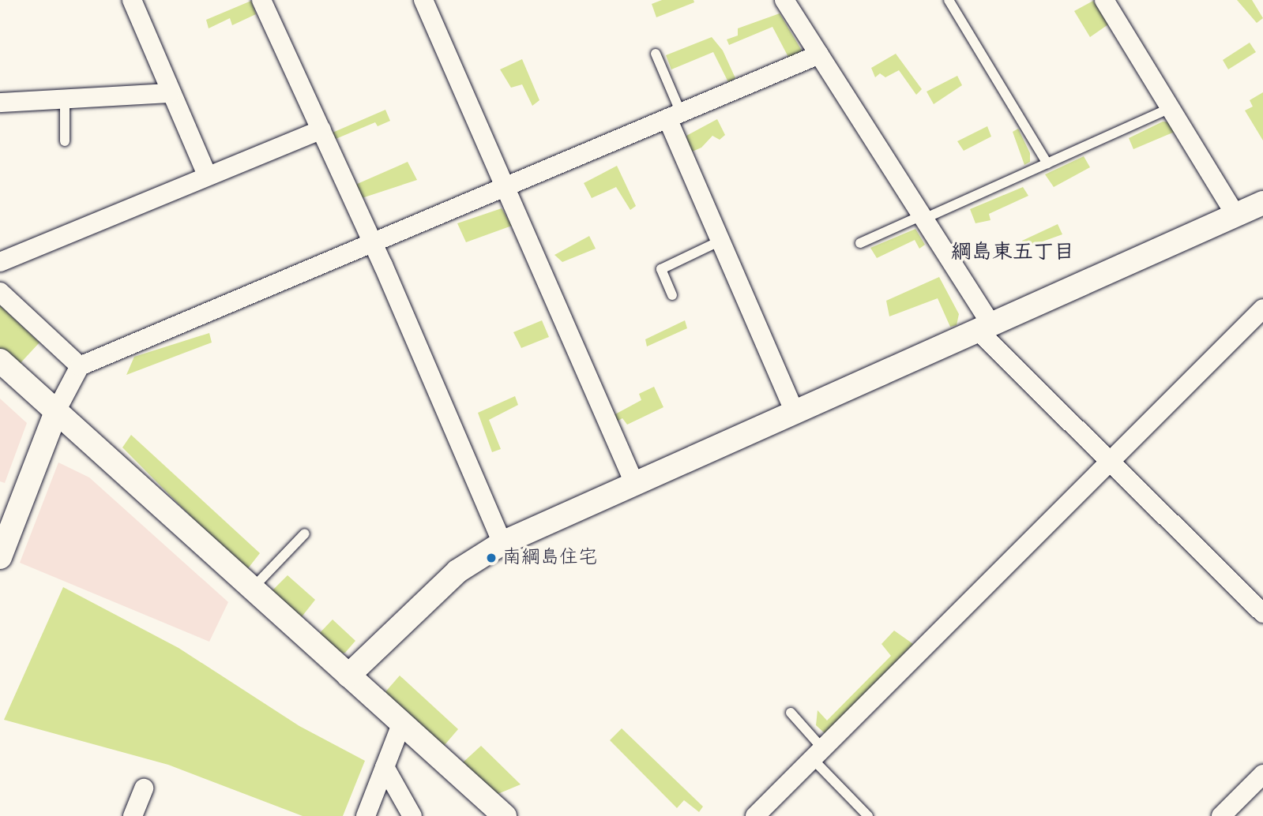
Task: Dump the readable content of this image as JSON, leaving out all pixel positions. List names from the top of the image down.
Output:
{
  "districts": ["綱島東五丁目"],
  "places": ["南綱島住宅"]
}
